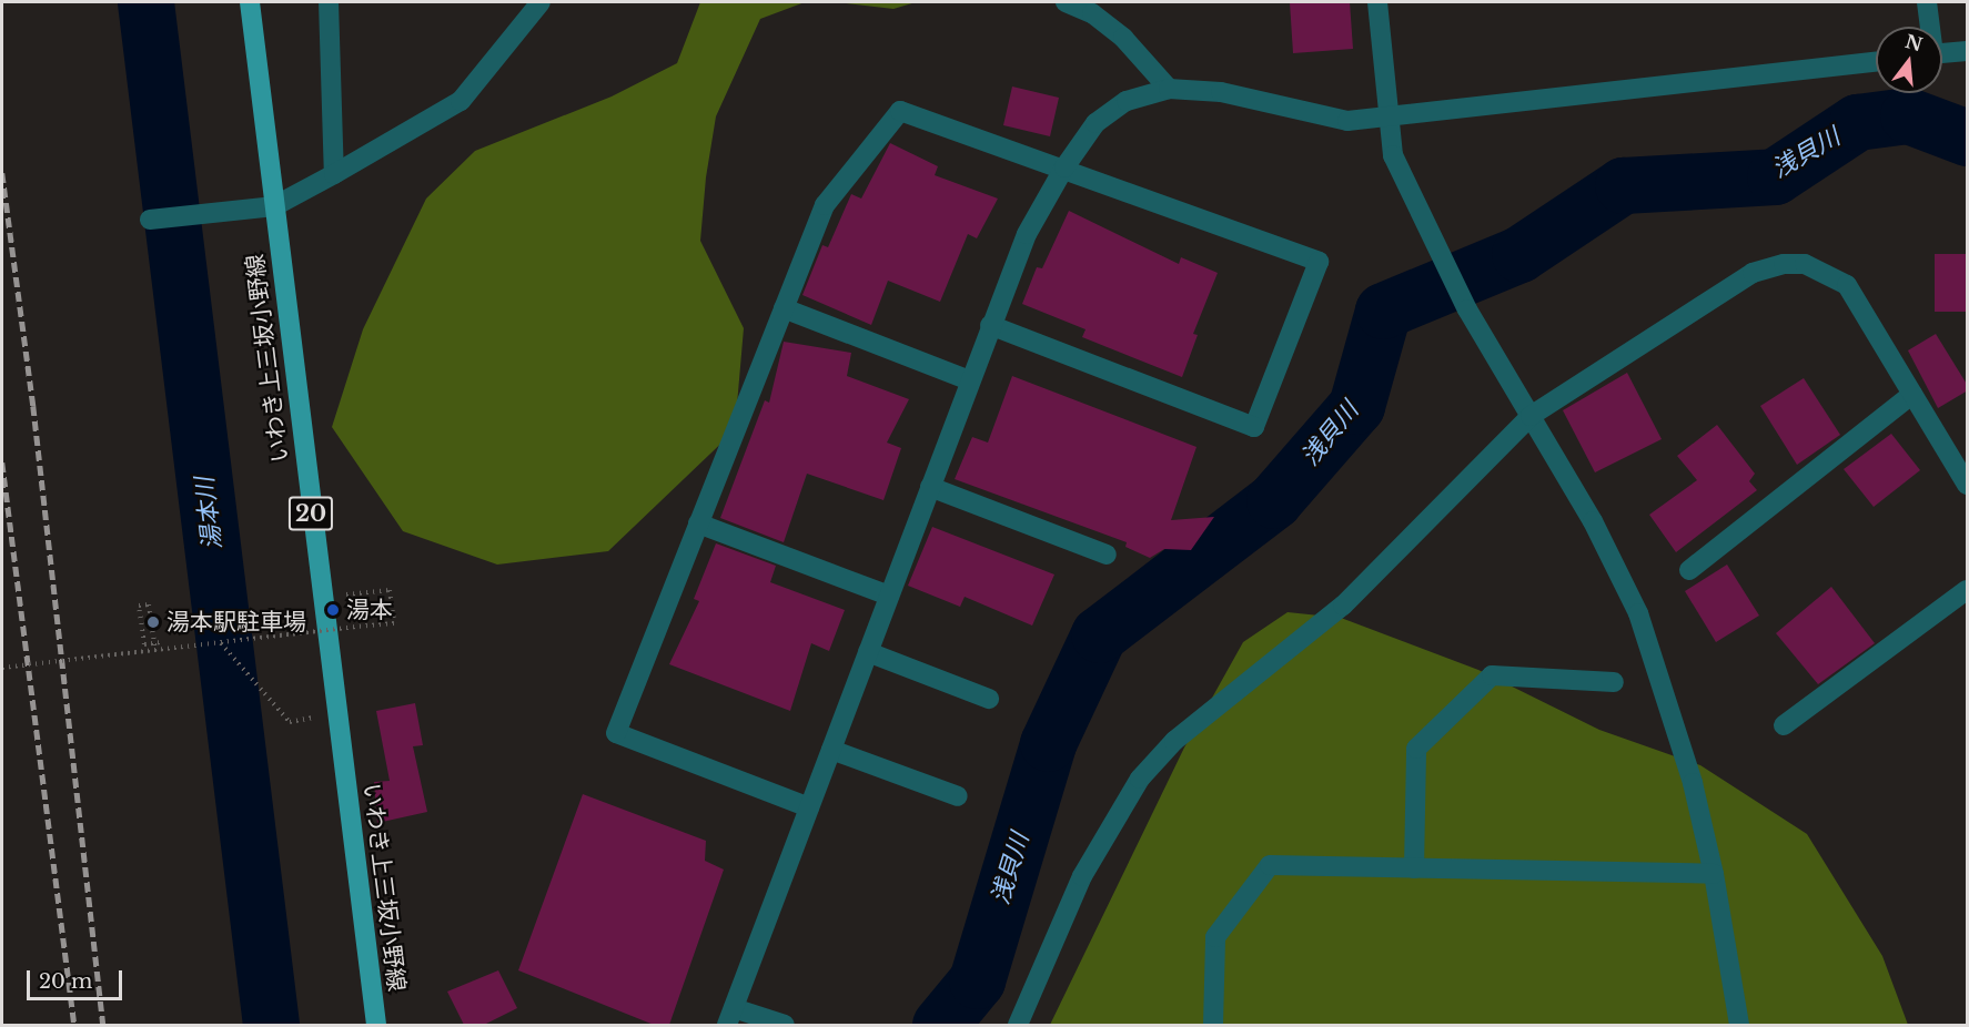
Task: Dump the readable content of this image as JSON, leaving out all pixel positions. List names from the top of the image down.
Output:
{
  "streets": {
    "main road": ["いわき上三坂小野線", "20"]
  },
  "water": ["浅貝川", "湯本川"],
  "places": ["湯本", "湯本駅駐車場"],
  "scale_bar": "20 m",
  "north": "top"
}
